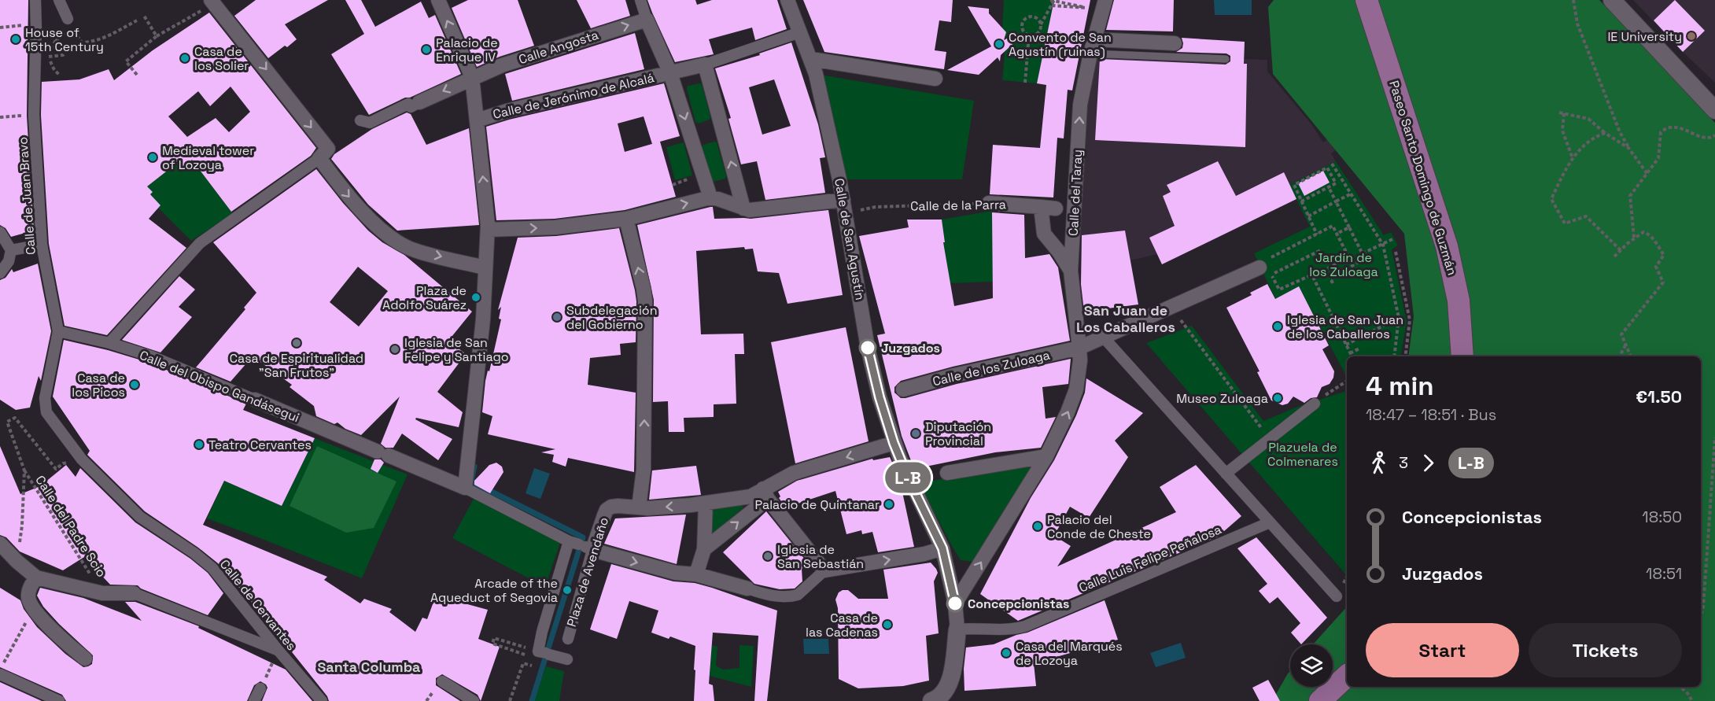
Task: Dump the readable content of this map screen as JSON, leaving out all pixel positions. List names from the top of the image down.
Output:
{
  "streets": {
    "main road": ["Paseo Santo Domingo de Guzmán"],
    "street": [
      "Calle Angosta",
      "Calle de Jerónimo de Alcalá",
      "Calle del Taray",
      "Calle de Juan Bravo",
      "Calle de la Parra",
      "Calle de San Agustín",
      "Calle de los Zuloaga",
      "Calle del Obispo Gandásegui",
      "Calle Luis Felipe Peñalosa",
      "Plaza de Avendaño",
      "Calle de Cervantes"
    ],
    "path": ["Calle del Padre Scio"]
  },
  "crossings": [
    ["Calle del Taray", "Calle de San Agustín"],
    ["Calle del Taray", "Calle de los Zuloaga"],
    ["Calle de Juan Bravo", "Calle del Obispo Gandásegui"],
    ["Calle de Juan Bravo", "Calle de Cervantes"],
    ["Calle de San Agustín", "Calle Luis Felipe Peñalosa"],
    ["Calle del Obispo Gandásegui", "Plaza de Avendaño"]
  ],
  "one_way": ["Calle del Taray"],
  "districts": ["San Juan de Los Caballeros", "Santa Columba"],
  "parks": ["Jardín de los Zuloaga", "Plazuela de Colmenares"],
  "places": [
    "IE University",
    "House of 15th Century",
    "Convento de San Agustín (ruinas)",
    "Palacio de Enrique IV",
    "Casa de los Solier",
    "Medieval tower of Lozoya",
    "Plaza de Adolfo Suárez",
    "Subdelegación del Gobierno",
    "Iglesia de San Juan de los Caballeros",
    "Casa de Espiritualidad \"San Frutos\"",
    "Juzgados",
    "Iglesia de San Felipe y Santiago",
    "Casa de los Picos",
    "Museo Zuloaga",
    "Diputación Provincial",
    "Teatro Cervantes",
    "Palacio de Quintanar",
    "Palacio del Conde de Cheste",
    "Iglesia de San Sebastián",
    "Arcade of the Aqueduct of Segovia",
    "Concepcionistas",
    "Casa de las Cadenas",
    "Casa del Marqués de Lozoya"
  ],
  "lines": ["bus line L-B"],
  "page": {
    "on_map": "L-B",
    "heading": ["4 min", "18:47 – 18:51 · Bus", "€1.50"],
    "legs": ["3", "L-B"],
    "list": [
      {
        "name": "Concepcionistas",
        "value": "18:50"
      },
      {
        "name": "Juzgados",
        "value": "18:51"
      }
    ],
    "buttons": ["Start", "Tickets"]
  }
}
